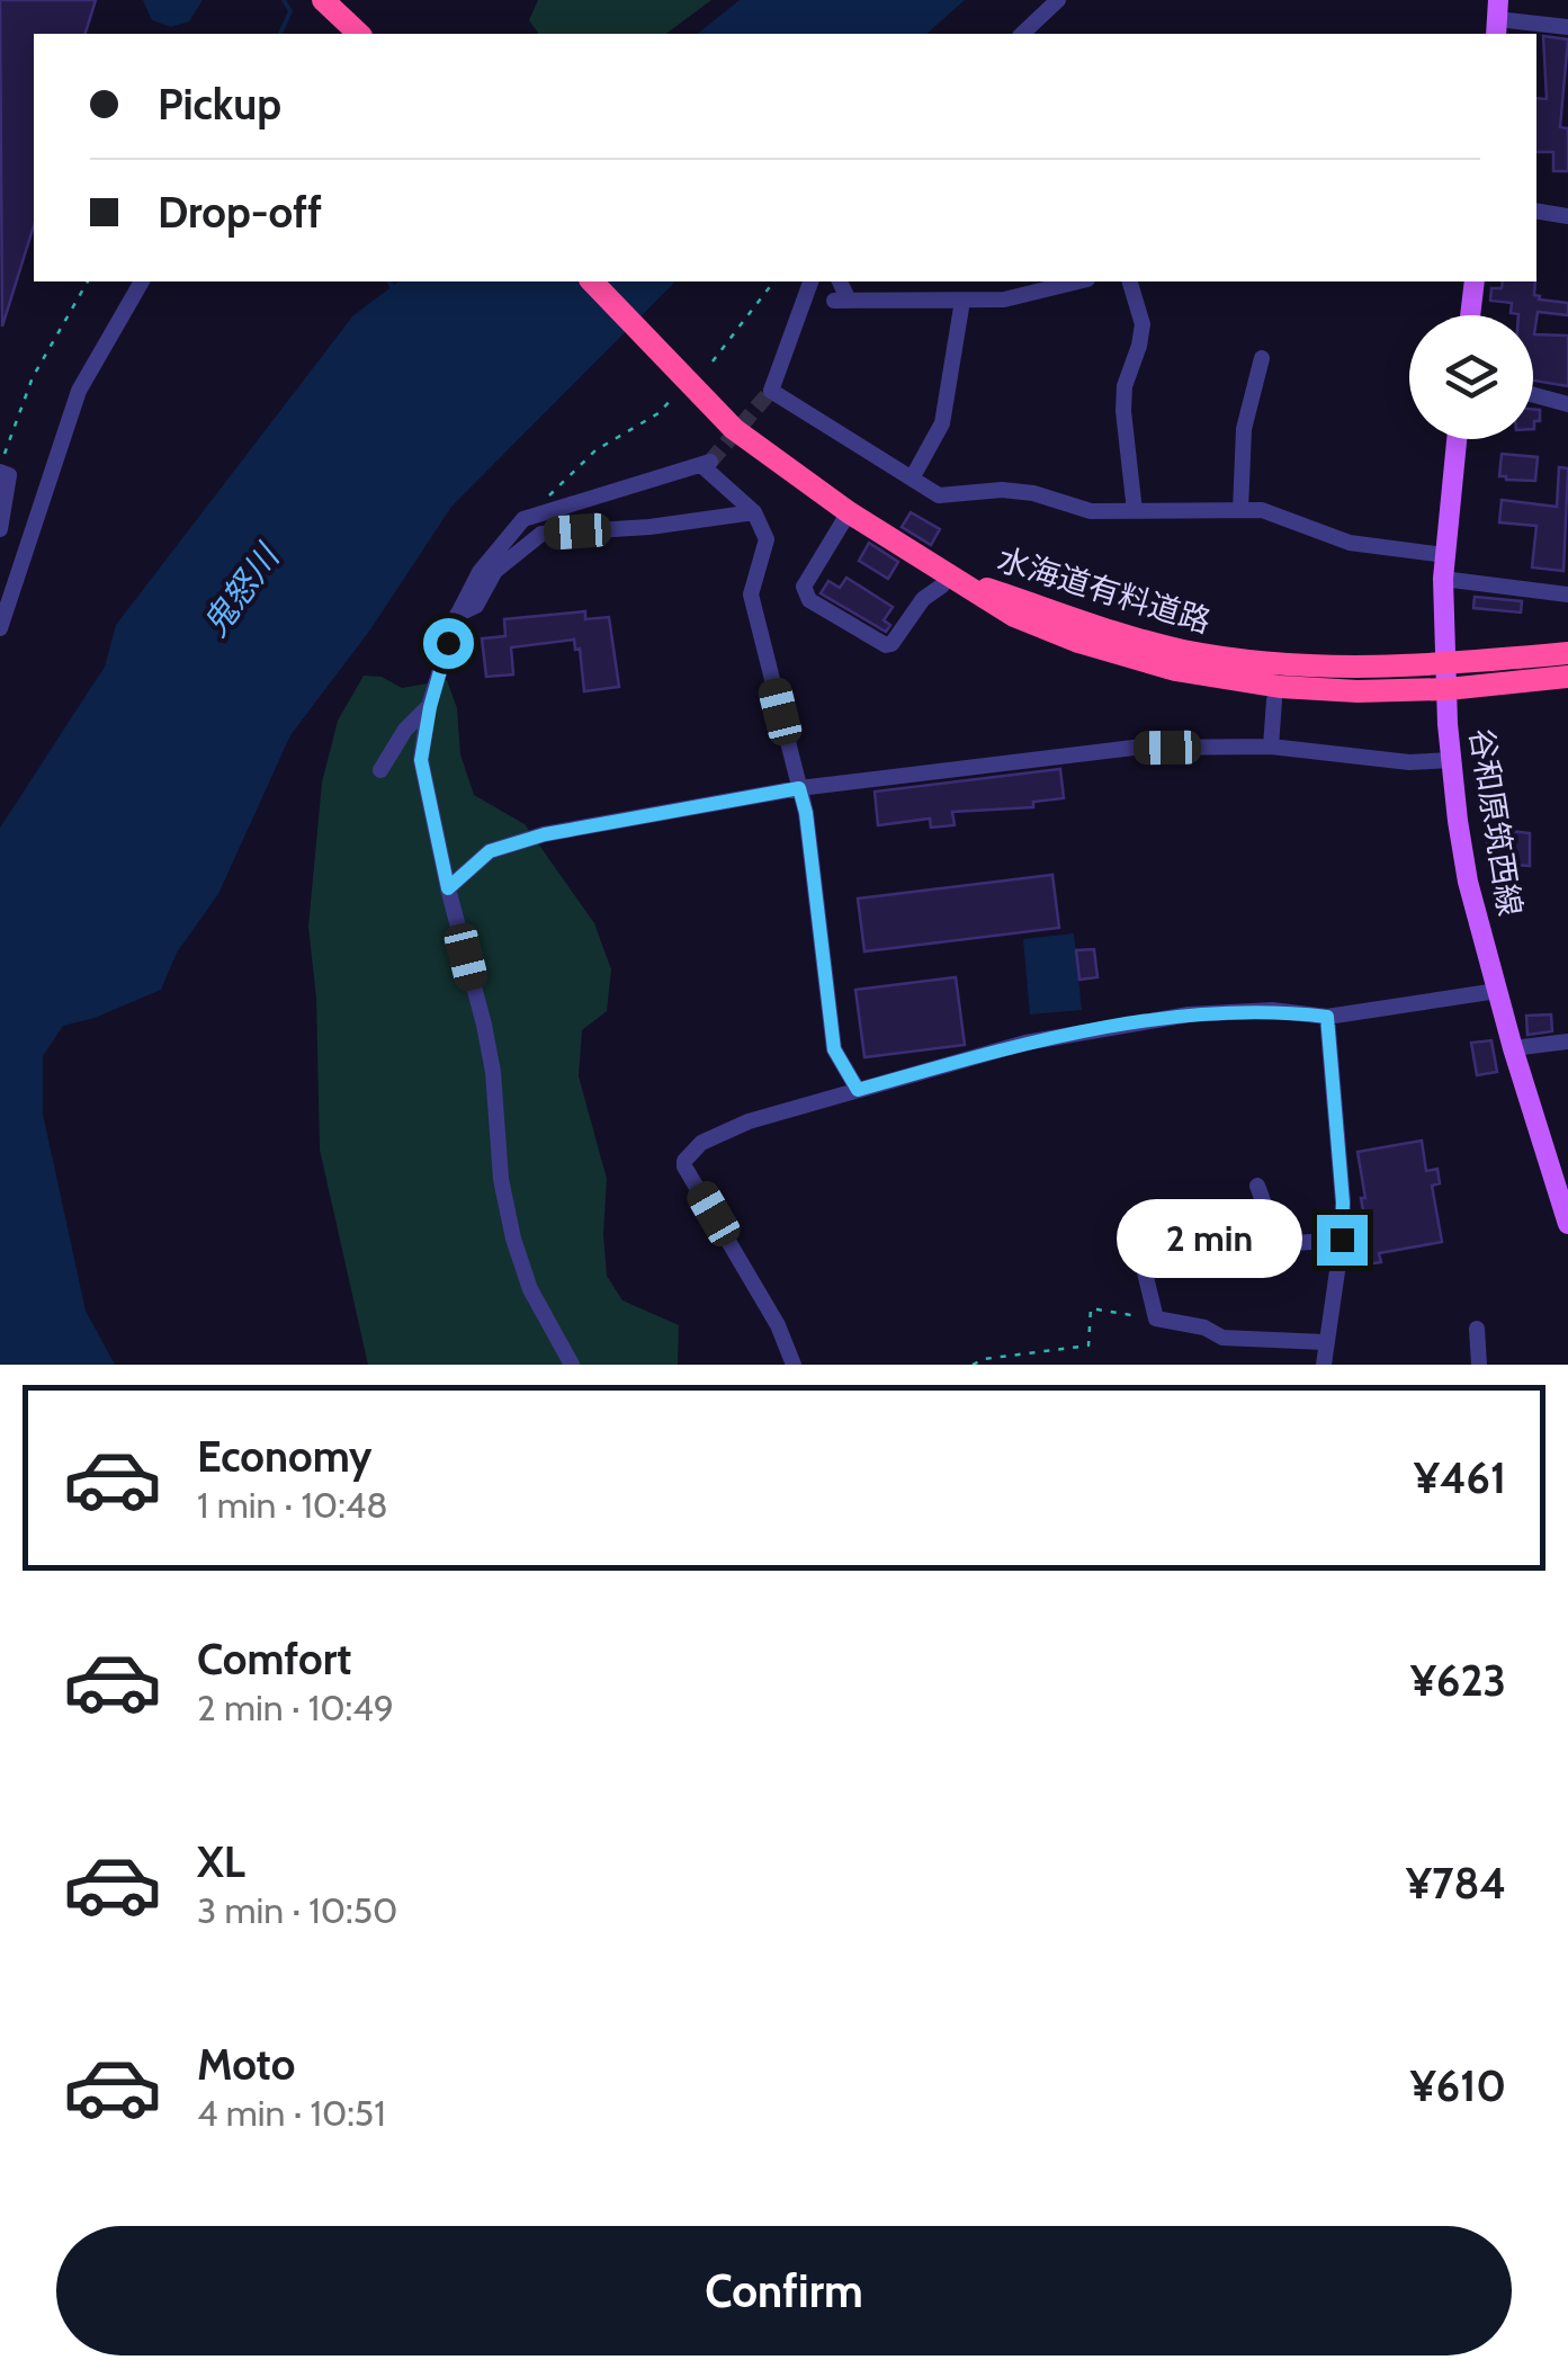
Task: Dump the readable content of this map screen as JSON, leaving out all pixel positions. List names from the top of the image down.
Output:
{
  "streets": {
    "highway": ["水海道有料道路"],
    "main road": ["谷和原筑西線"]
  },
  "crossings": [
    ["水海道有料道路", "谷和原筑西線"]
  ],
  "water": ["鬼怒川"],
  "page": {
    "banner": ["Pickup", "Drop-off"],
    "bubble": "2 min",
    "list": [
      {
        "name": "Economy",
        "note": "1 min · 10:48",
        "value": "¥461"
      },
      {
        "name": "Comfort",
        "note": "2 min · 10:49",
        "value": "¥623"
      },
      {
        "name": "XL",
        "note": "3 min · 10:50",
        "value": "¥784"
      },
      {
        "name": "Moto",
        "note": "4 min · 10:51",
        "value": "¥610"
      }
    ],
    "buttons": "Confirm"
  }
}
